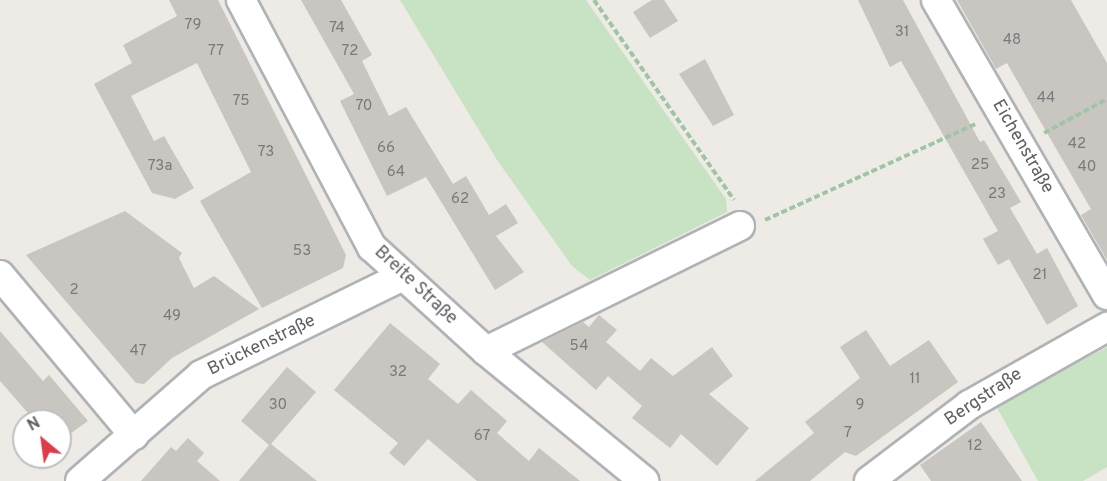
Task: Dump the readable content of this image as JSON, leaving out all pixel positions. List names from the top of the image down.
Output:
{
  "streets": {
    "street": [
      "Eichenstraße",
      "Breite Straße",
      "Brückenstraße",
      "Bergstraße"
    ]
  },
  "crossings": [
    ["Breite Straße", "Brückenstraße"]
  ],
  "house_numbers": [
    "79",
    "74",
    "31",
    "48",
    "77",
    "72",
    "44",
    "75",
    "70",
    "42",
    "66",
    "73",
    "25",
    "73a",
    "40",
    "64",
    "23",
    "62",
    "53",
    "21",
    "2",
    "49",
    "54",
    "47",
    "32",
    "11",
    "30",
    "9",
    "7",
    "67",
    "12"
  ],
  "north": "top left"
}
